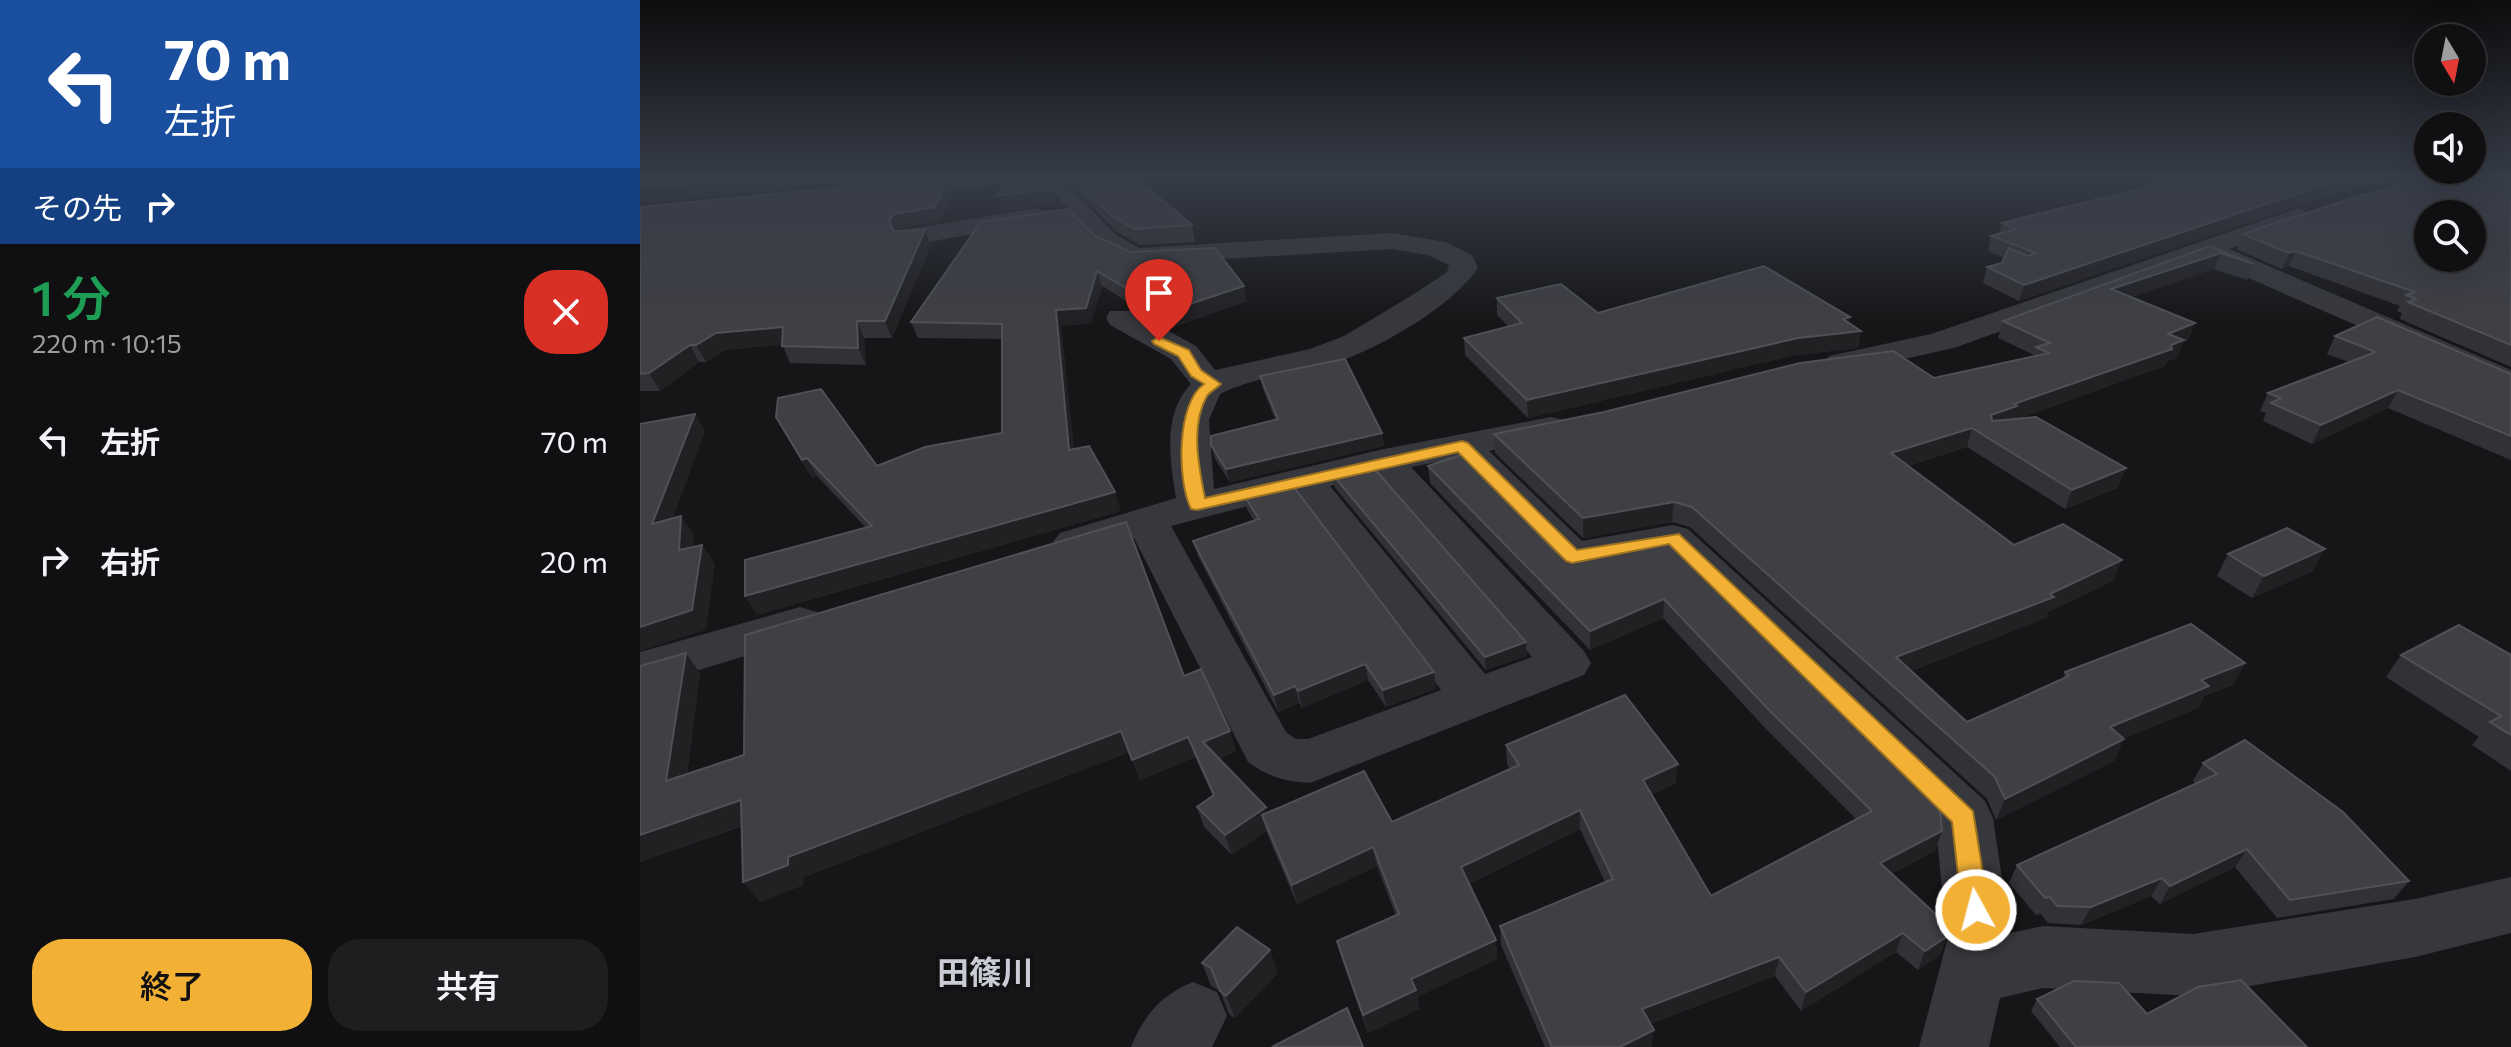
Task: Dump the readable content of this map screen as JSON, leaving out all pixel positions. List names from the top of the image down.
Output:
{
  "districts": ["田篠川"],
  "north": "bottom",
  "page": {
    "turn": ["70 m", "左折"],
    "then": "その先",
    "heading": ["1 分", "220 m · 10:15"],
    "list": [
      {
        "name": "左折",
        "value": "70 m"
      },
      {
        "name": "右折",
        "value": "20 m"
      }
    ],
    "buttons": ["終了", "共有"]
  }
}
